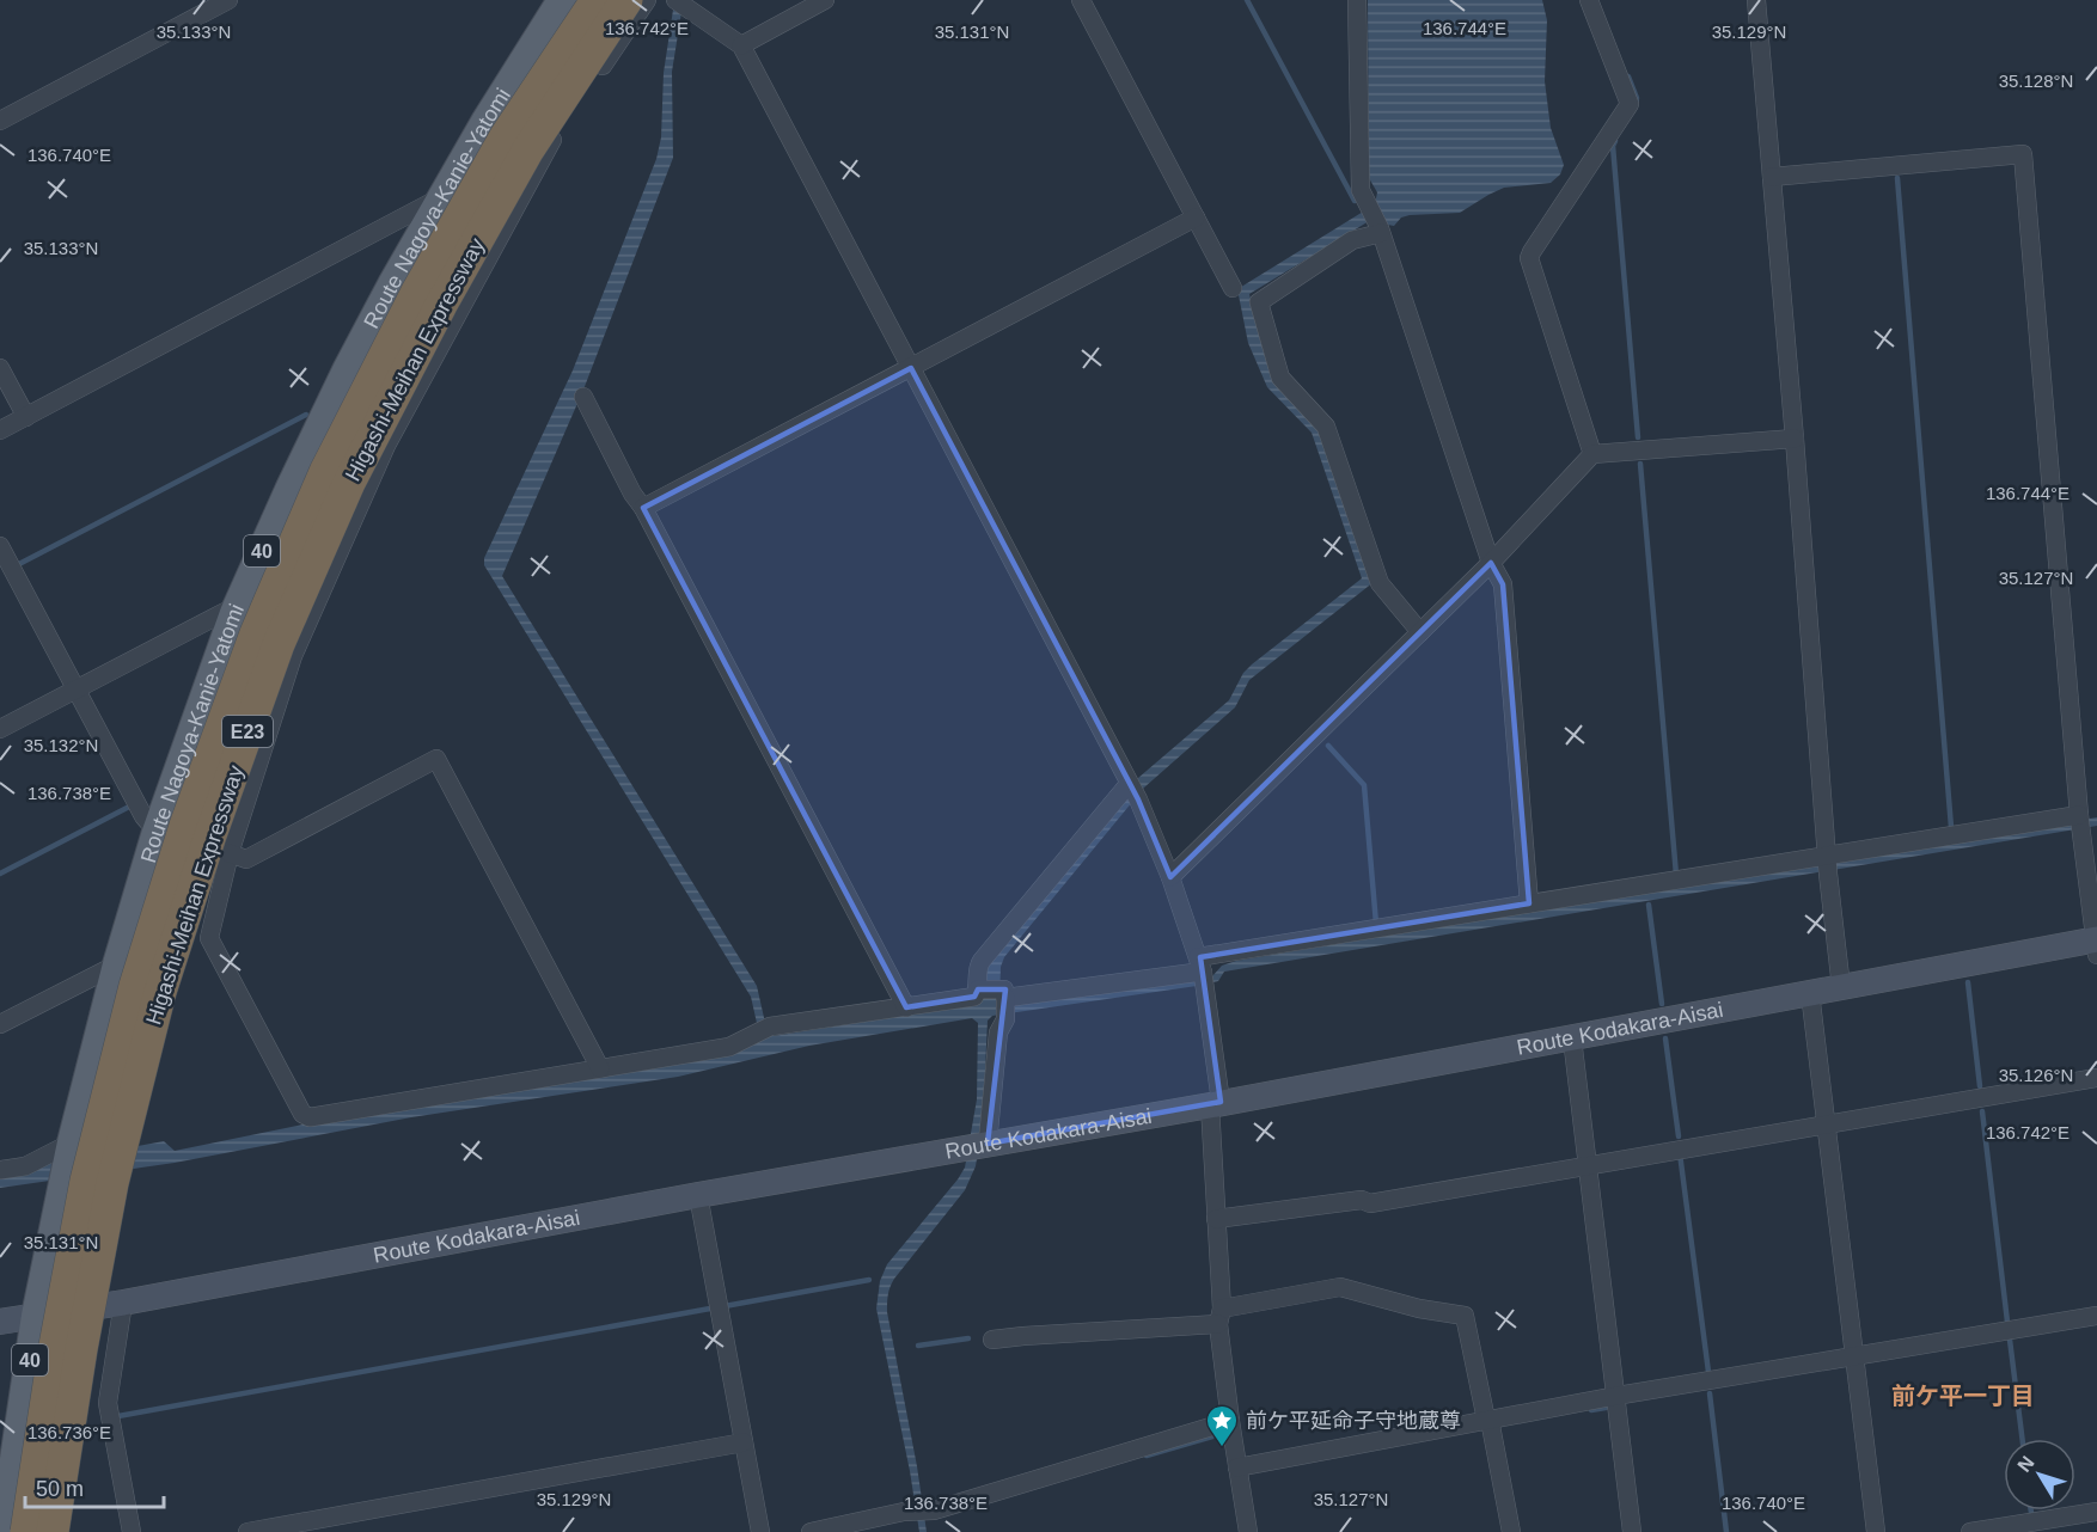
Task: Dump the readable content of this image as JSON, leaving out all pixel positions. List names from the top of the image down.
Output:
{
  "streets": {
    "highway": ["Higashi-Meihan Expressway", "E23"],
    "main road": ["Route Nagoya-Kanie-Yatomi", "40", "Route Kodakara-Aisai"]
  },
  "crossings": [
    ["Route Nagoya-Kanie-Yatomi", "Route Kodakara-Aisai"]
  ],
  "districts": ["前ケ平一丁目"],
  "places": {
    "place": ["前ケ平延命子守地蔵尊"]
  },
  "scale_bar": "50 m",
  "north": "top left",
  "coordinates": [
    "136.744°E",
    "136.742°E",
    "35.133°N",
    "35.131°N",
    "35.129°N",
    "35.128°N",
    "136.740°E",
    "35.127°N",
    "35.132°N",
    "136.738°E",
    "35.126°N",
    "136.736°E"
  ]
}
